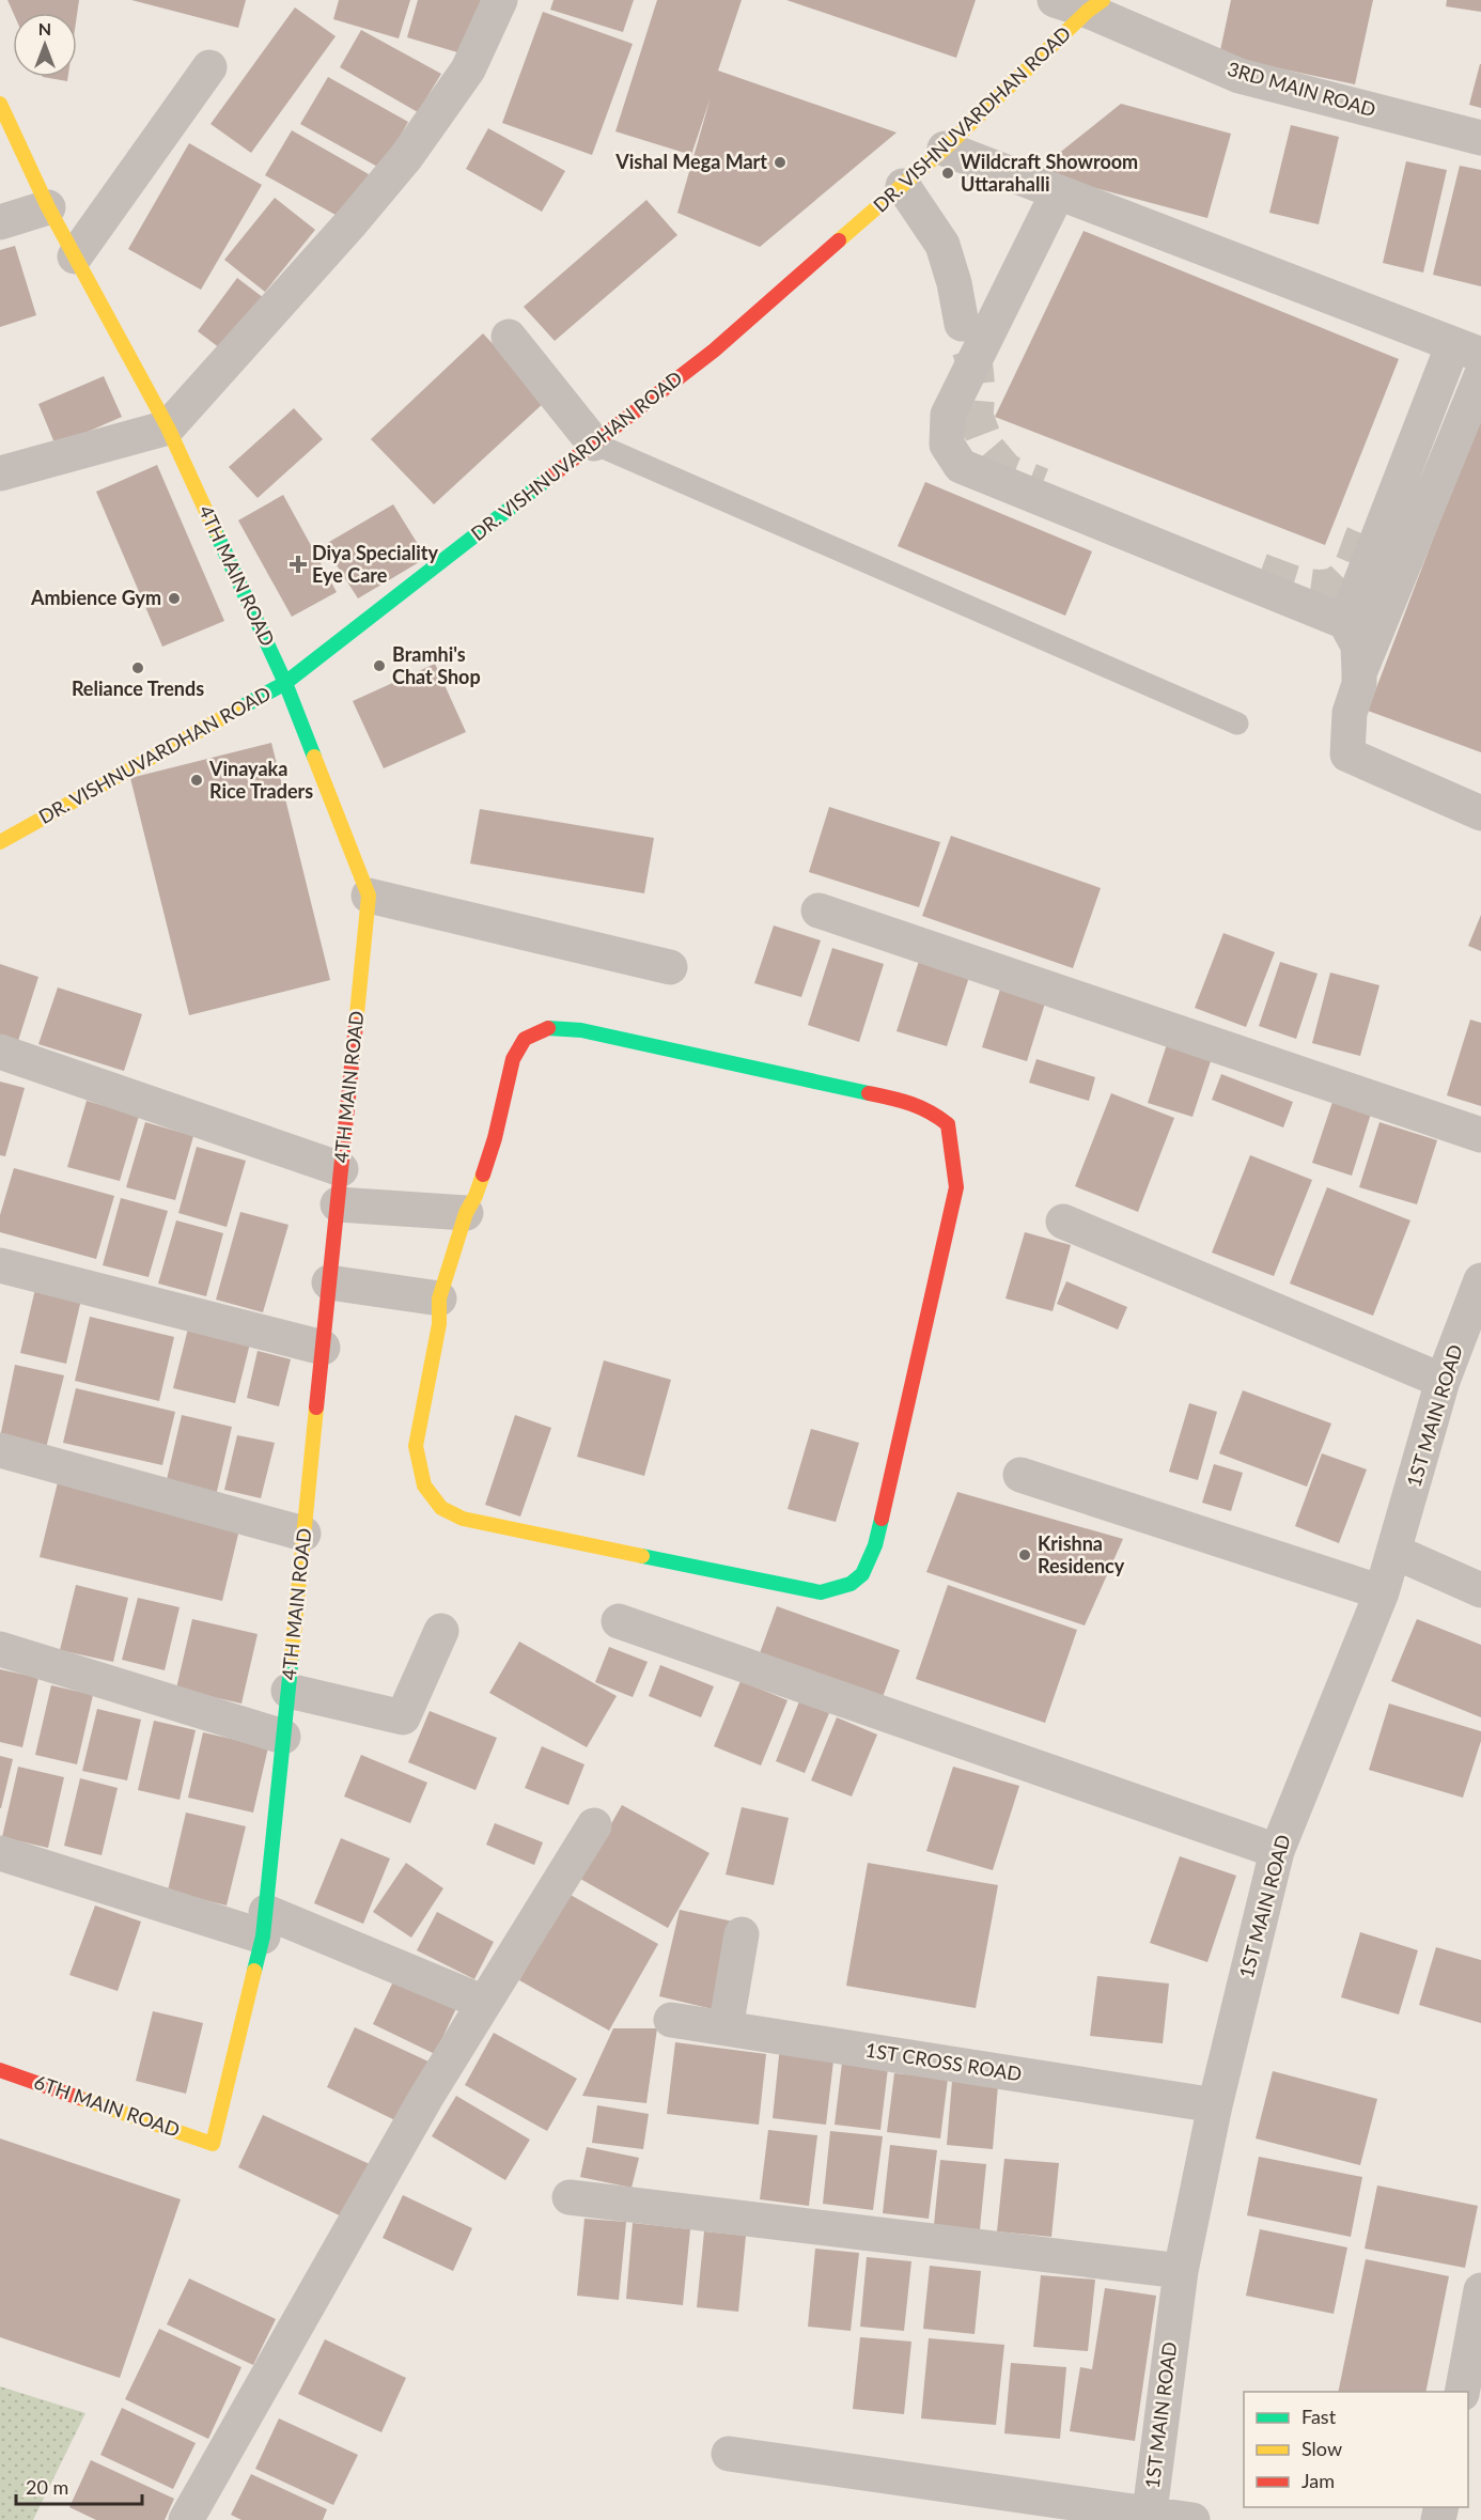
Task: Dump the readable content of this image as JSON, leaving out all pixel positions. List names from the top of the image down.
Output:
{
  "streets": {
    "street": [
      "3RD MAIN ROAD",
      "DR. VISHNUVARDHAN ROAD",
      "4TH MAIN ROAD",
      "1ST MAIN ROAD",
      "1ST CROSS ROAD",
      "6TH MAIN ROAD"
    ]
  },
  "crossings": [
    ["3RD MAIN ROAD", "DR. VISHNUVARDHAN ROAD"],
    ["DR. VISHNUVARDHAN ROAD", "4TH MAIN ROAD"],
    ["4TH MAIN ROAD", "6TH MAIN ROAD"],
    ["1ST MAIN ROAD", "1ST CROSS ROAD"]
  ],
  "places": {
    "other": [
      "Vishal Mega Mart",
      "Wildcraft Showroom Uttarahalli",
      "Ambience Gym",
      "Bramhi's Chat Shop",
      "Reliance Trends",
      "Vinayaka Rice Traders",
      "Krishna Residency"
    ],
    "health": ["Diya Speciality Eye Care"]
  },
  "legend": ["Fast", "Slow", "Jam"],
  "scale_bar": "20 m",
  "north": "top"
}
